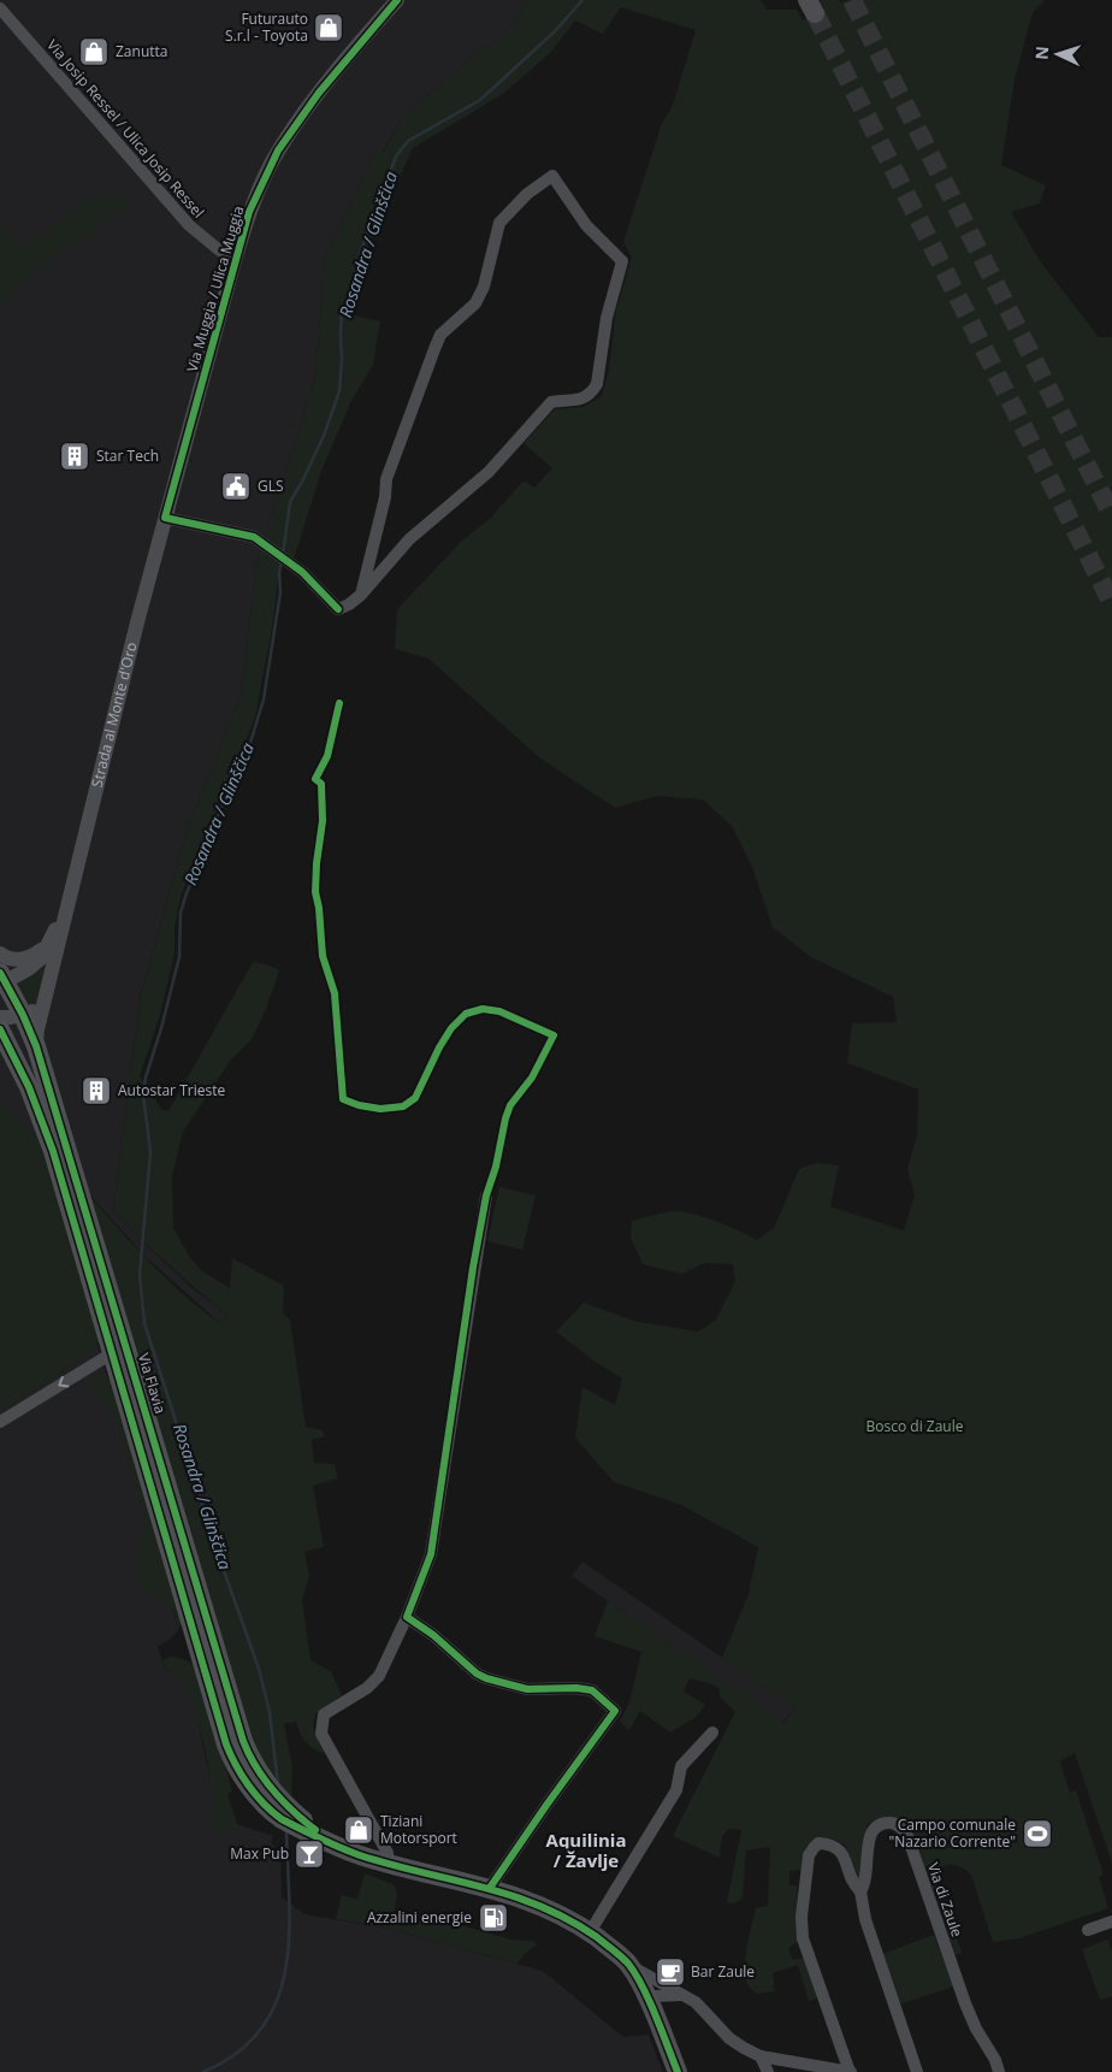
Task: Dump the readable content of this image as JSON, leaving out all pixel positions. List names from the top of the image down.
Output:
{
  "streets": {
    "main road": ["Via Flavia"],
    "street": [
      "Via Josip Ressel / Ulica Josip Ressel",
      "Via Muggia / Ulica Muggia",
      "Strada al Monte d'Oro",
      "Via di Zaule"
    ]
  },
  "crossings": [
    ["Via Josip Ressel / Ulica Josip Ressel", "Via Muggia / Ulica Muggia"],
    ["Via Muggia / Ulica Muggia", "Strada al Monte d'Oro"],
    ["Strada al Monte d'Oro", "Via Flavia"]
  ],
  "districts": ["Aquilinia / Žavlje"],
  "water": ["Rosandra / Glinščica"],
  "parks": ["Bosco di Zaule"],
  "places": {
    "shop": ["Futurauto S.r.l - Toyota", "Zanutta", "Tiziani Motorsport"],
    "building": ["Star Tech", "Autostar Trieste"],
    "public building": ["GLS"],
    "sports": ["Campo comunale \"Nazario Corrente\""],
    "bar": ["Max Pub"],
    "fuel station": ["Azzalini energie"],
    "cafe": ["Bar Zaule"]
  },
  "north": "left"
}
